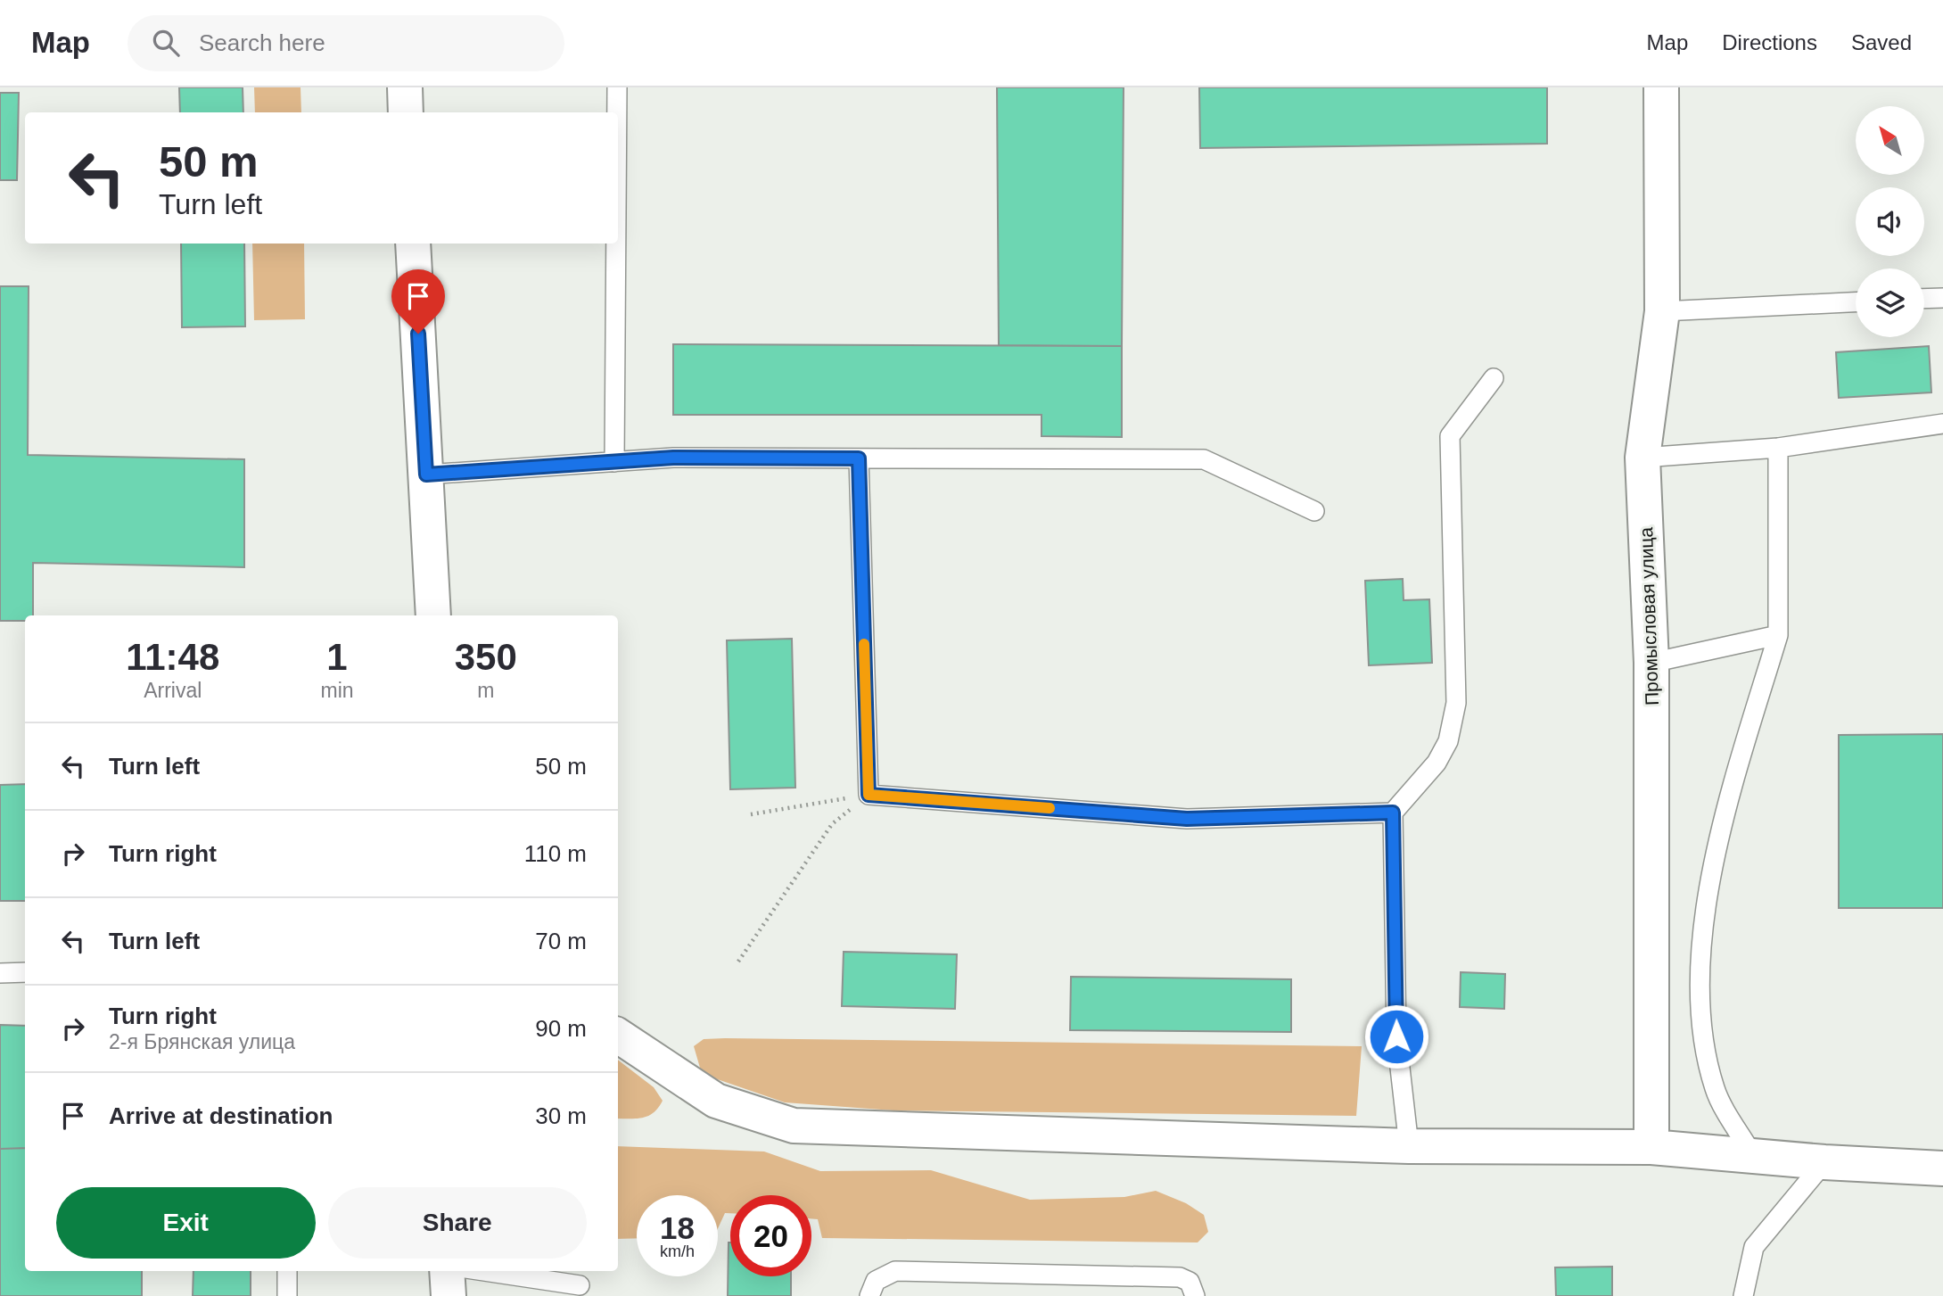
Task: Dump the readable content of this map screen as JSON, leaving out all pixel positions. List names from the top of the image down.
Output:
{
  "streets": {
    "street": ["Промысловая улица"]
  },
  "north": "top left",
  "page": {
    "header": "Map",
    "search": "Search here",
    "nav": ["Map", "Directions", "Saved"],
    "turn": ["50 m", "Turn left"],
    "eta": [
      "11:48",
      "Arrival",
      "1",
      "min",
      "350",
      "m"
    ],
    "list": [
      {
        "name": "Turn left",
        "value": "50 m"
      },
      {
        "name": "Turn right",
        "value": "110 m"
      },
      {
        "name": "Turn left",
        "value": "70 m"
      },
      {
        "name": "Turn right",
        "note": "2-я Брянская улица",
        "value": "90 m"
      },
      {
        "name": "Arrive at destination",
        "value": "30 m"
      }
    ],
    "buttons": ["Exit", "Share"],
    "speed": "18 km/h",
    "limit": "20"
  }
}
